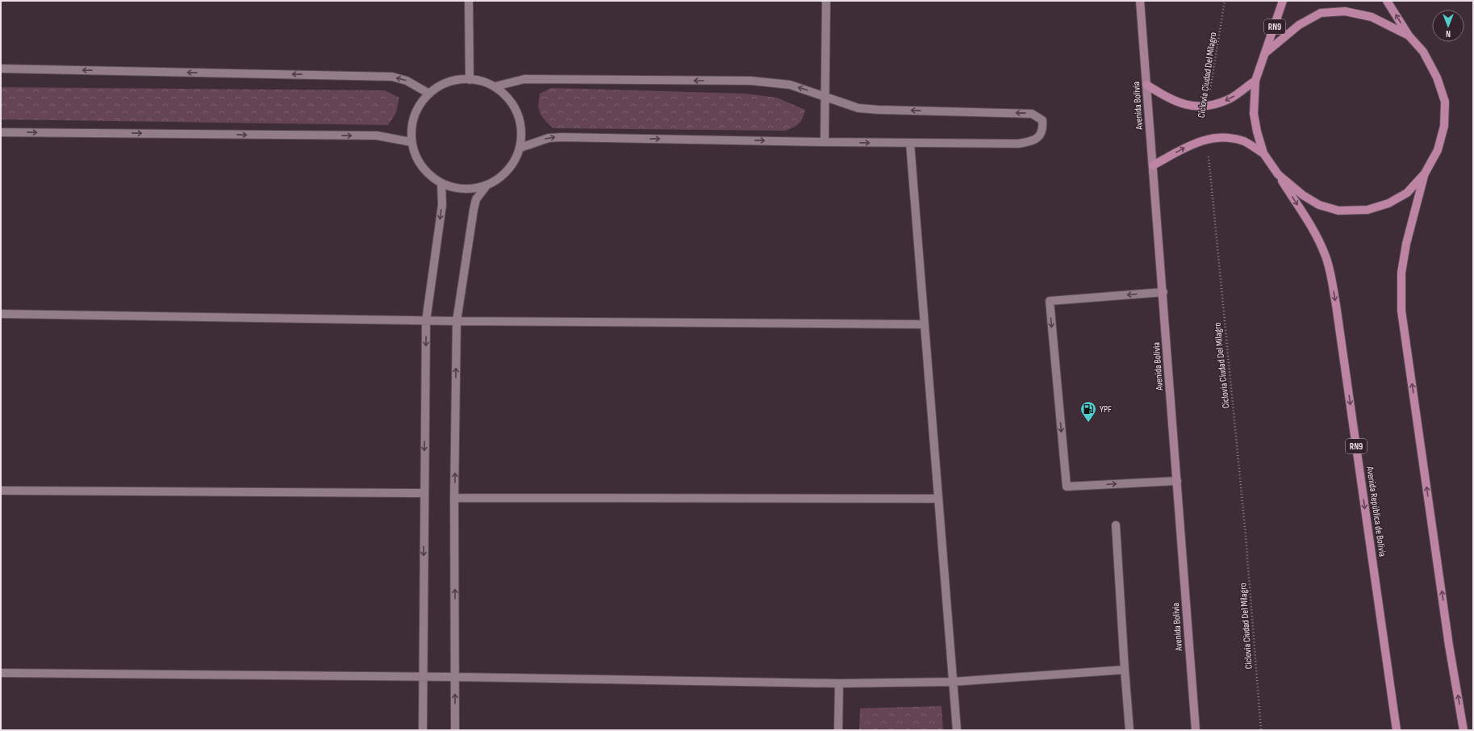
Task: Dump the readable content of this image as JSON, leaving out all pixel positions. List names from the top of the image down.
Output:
{
  "streets": {
    "main road": ["RN9", "Avenida República de Bolivia"],
    "street": ["Avenida Bolivia"],
    "path": ["Ciclovia Ciudad Del Milagro"]
  },
  "places": {
    "fuel station": ["YPF"]
  },
  "north": "bottom"
}
